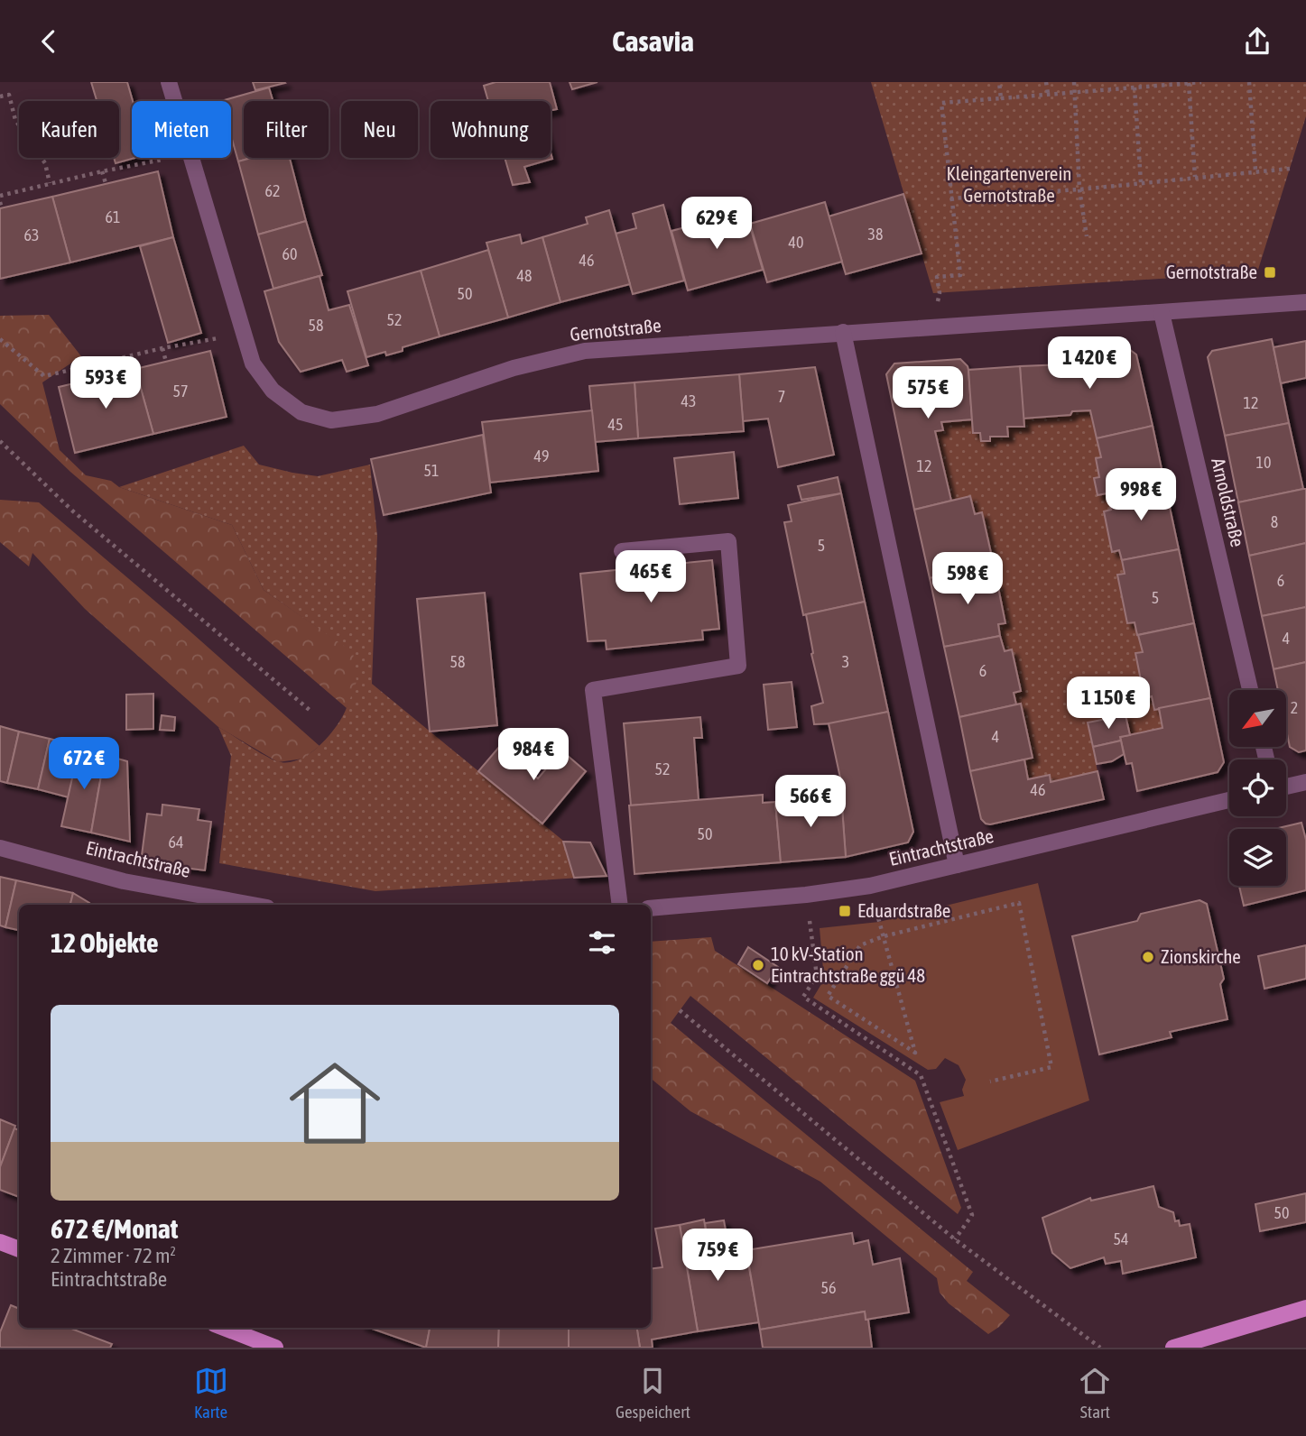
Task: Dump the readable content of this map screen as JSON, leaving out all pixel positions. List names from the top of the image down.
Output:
{
  "streets": {
    "street": ["Gernotstraße", "Arnoldstraße", "Eintrachtstraße"]
  },
  "crossings": [
    ["Gernotstraße", "Arnoldstraße"]
  ],
  "parks": ["Kleingartenverein Gernotstraße"],
  "places": {
    "transit": ["Gernotstraße", "Eduardstraße"],
    "other": ["Zionskirche", "10 kV-Station Eintrachtstraße ggü 48"]
  },
  "house_numbers": [
    "62",
    "61",
    "38",
    "63",
    "40",
    "60",
    "46",
    "48",
    "50",
    "52",
    "58",
    "57",
    "7",
    "43",
    "12",
    "45",
    "49",
    "10",
    "12",
    "51",
    "8",
    "5",
    "6",
    "5",
    "4",
    "58",
    "3",
    "6",
    "2",
    "4",
    "52",
    "46",
    "50",
    "64",
    "50",
    "54",
    "56"
  ],
  "north": "bottom left",
  "page": {
    "header": "Casavia",
    "chip": [
      "Kaufen",
      "Mieten",
      "Filter",
      "Neu",
      "Wohnung"
    ],
    "price": [
      "629 €",
      "1 420 €",
      "593 €",
      "575 €",
      "998 €",
      "465 €",
      "598 €",
      "1 150 €",
      "984 €",
      "672 €",
      "566 €",
      "759 €"
    ],
    "heading": "12 Objekte",
    "list": [
      {
        "name": "672 €/Monat",
        "note": "2 Zimmer · 72 m² · Eintrachtstraße"
      }
    ],
    "tabs": ["Karte", "Gespeichert", "Start"]
  }
}
